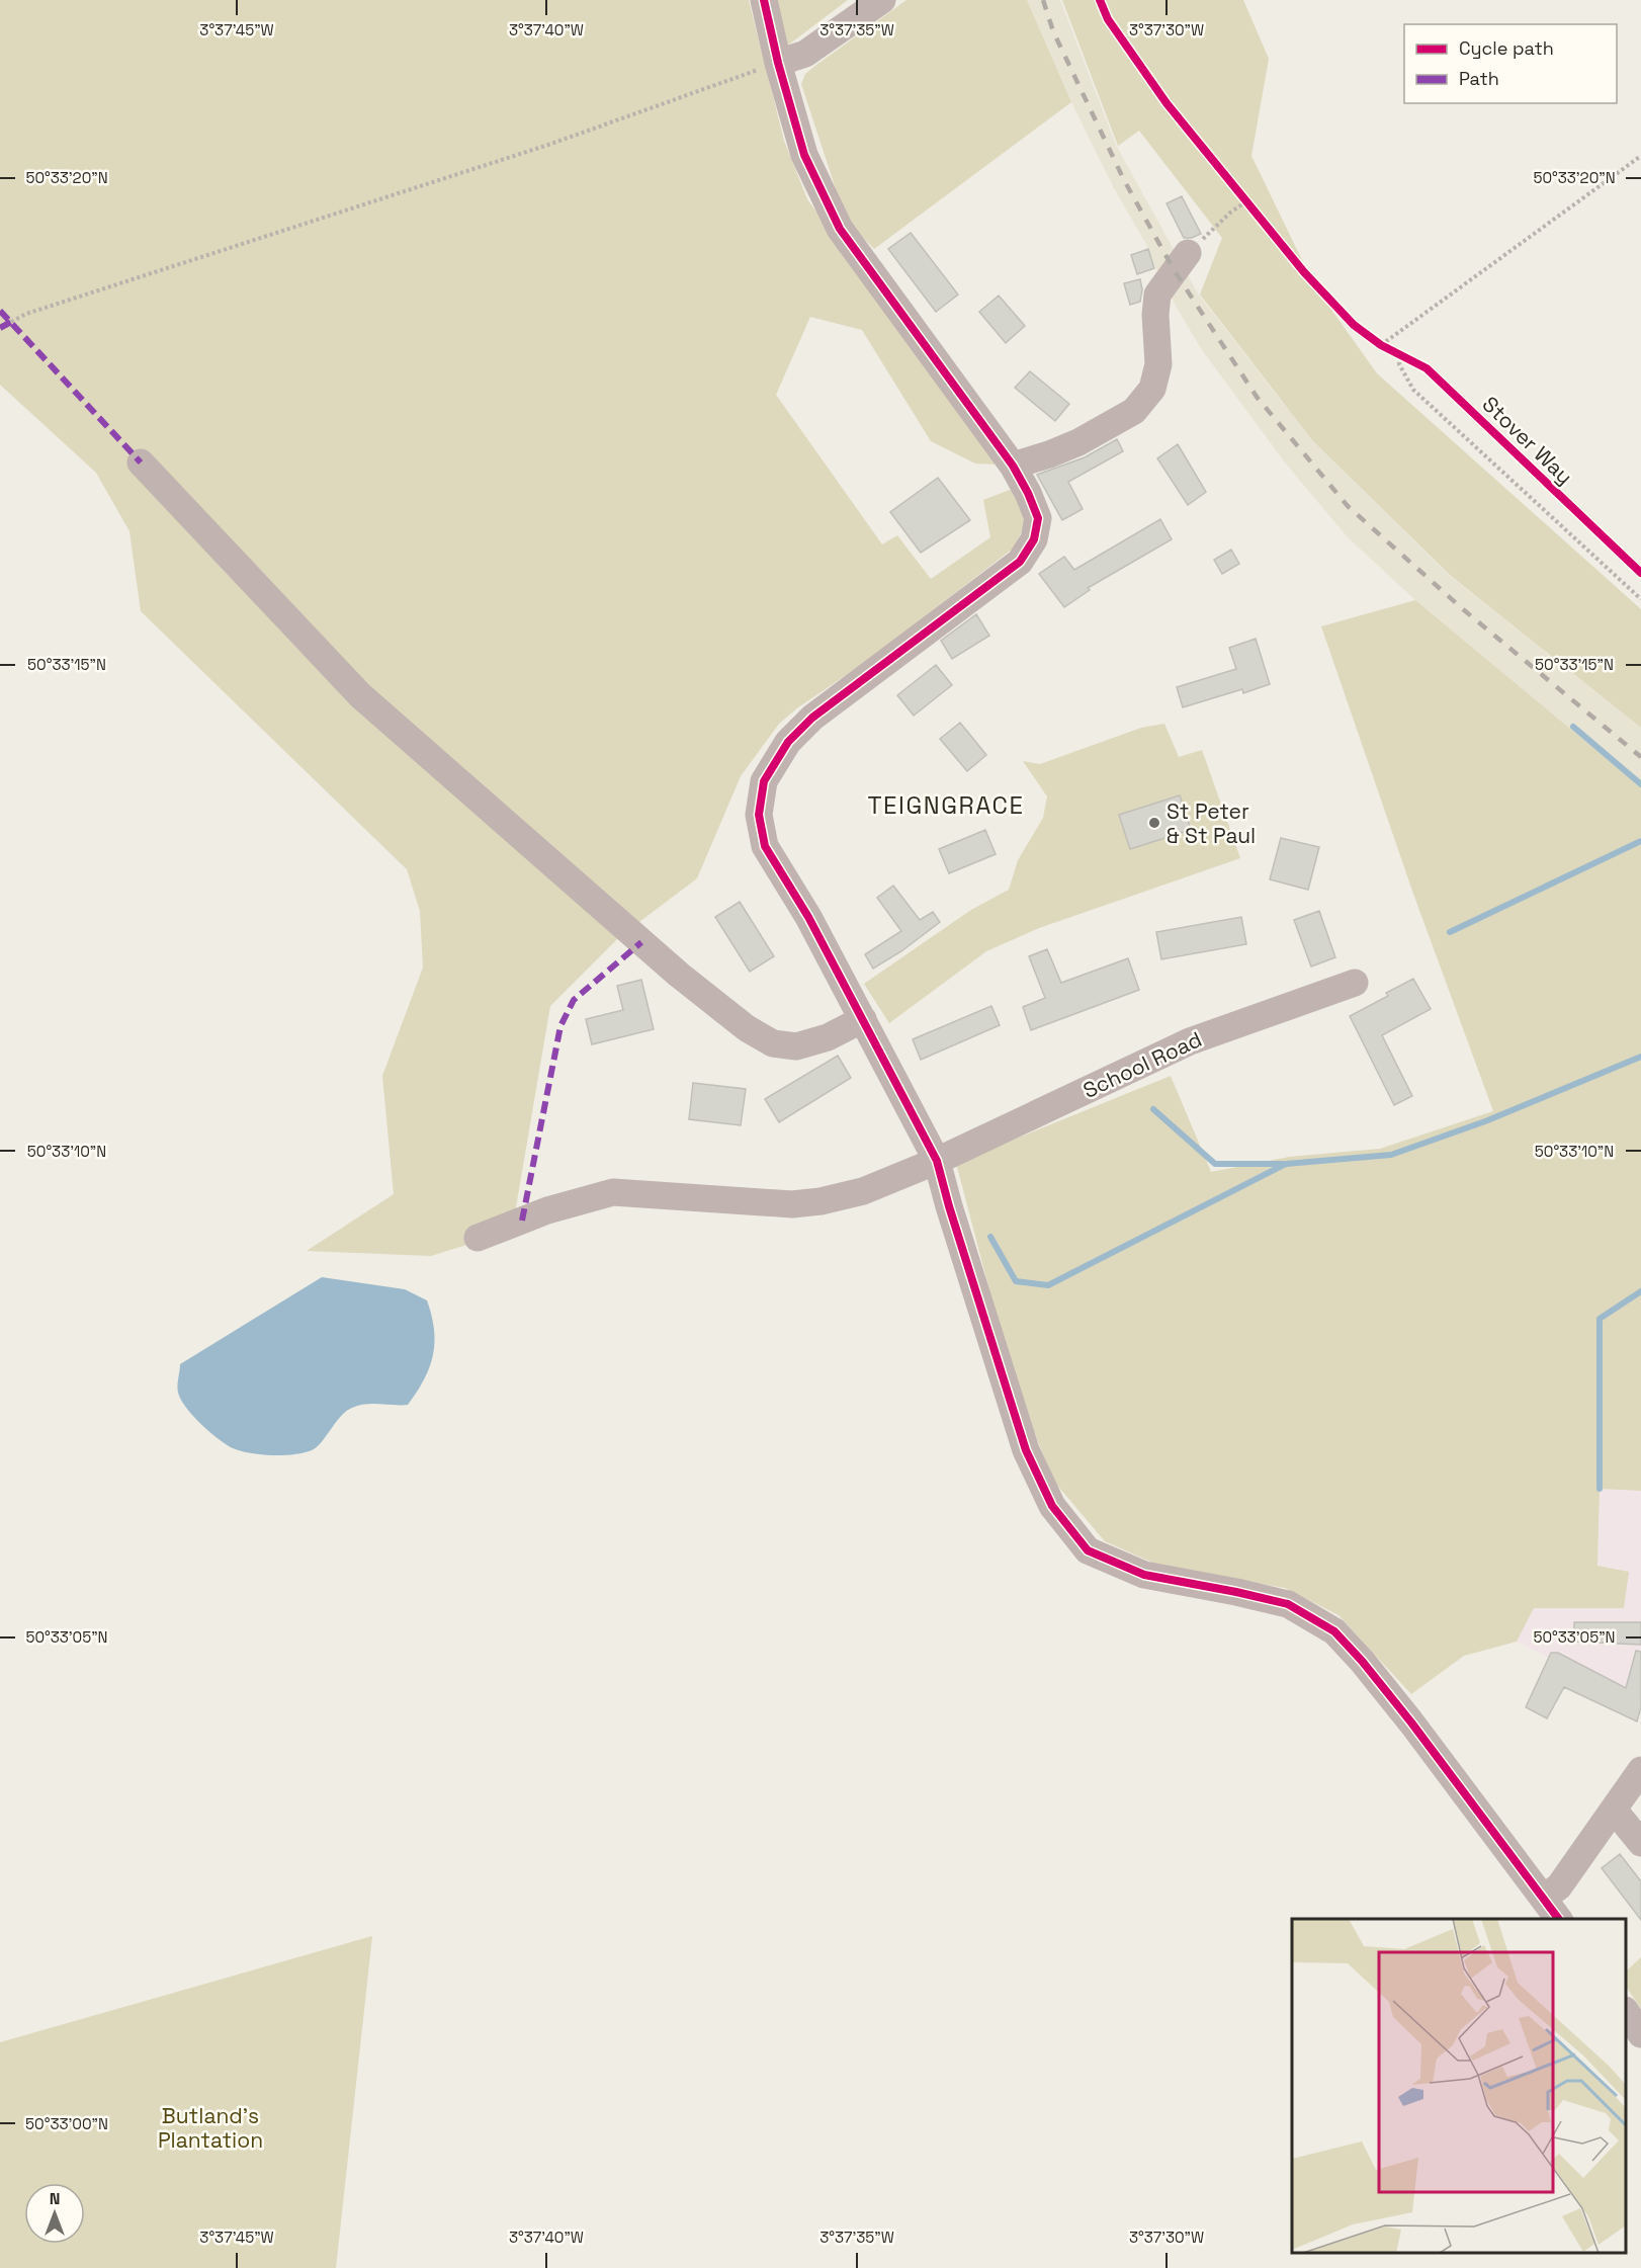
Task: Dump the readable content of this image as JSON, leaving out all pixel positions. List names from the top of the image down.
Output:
{
  "streets": {
    "street": ["School Road"],
    "cycle path": ["Stover Way"]
  },
  "districts": ["TEIGNGRACE"],
  "parks": ["Butland's Plantation"],
  "places": ["St Peter & St Paul"],
  "legend": ["Cycle path", "Path"],
  "north": "top",
  "coordinates": [
    "3°37'45\"W",
    "3°37'40\"W",
    "3°37'35\"W",
    "3°37'30\"W",
    "50°33'20\"N",
    "50°33'15\"N",
    "50°33'10\"N",
    "50°33'05\"N",
    "50°33'00\"N"
  ]
}
